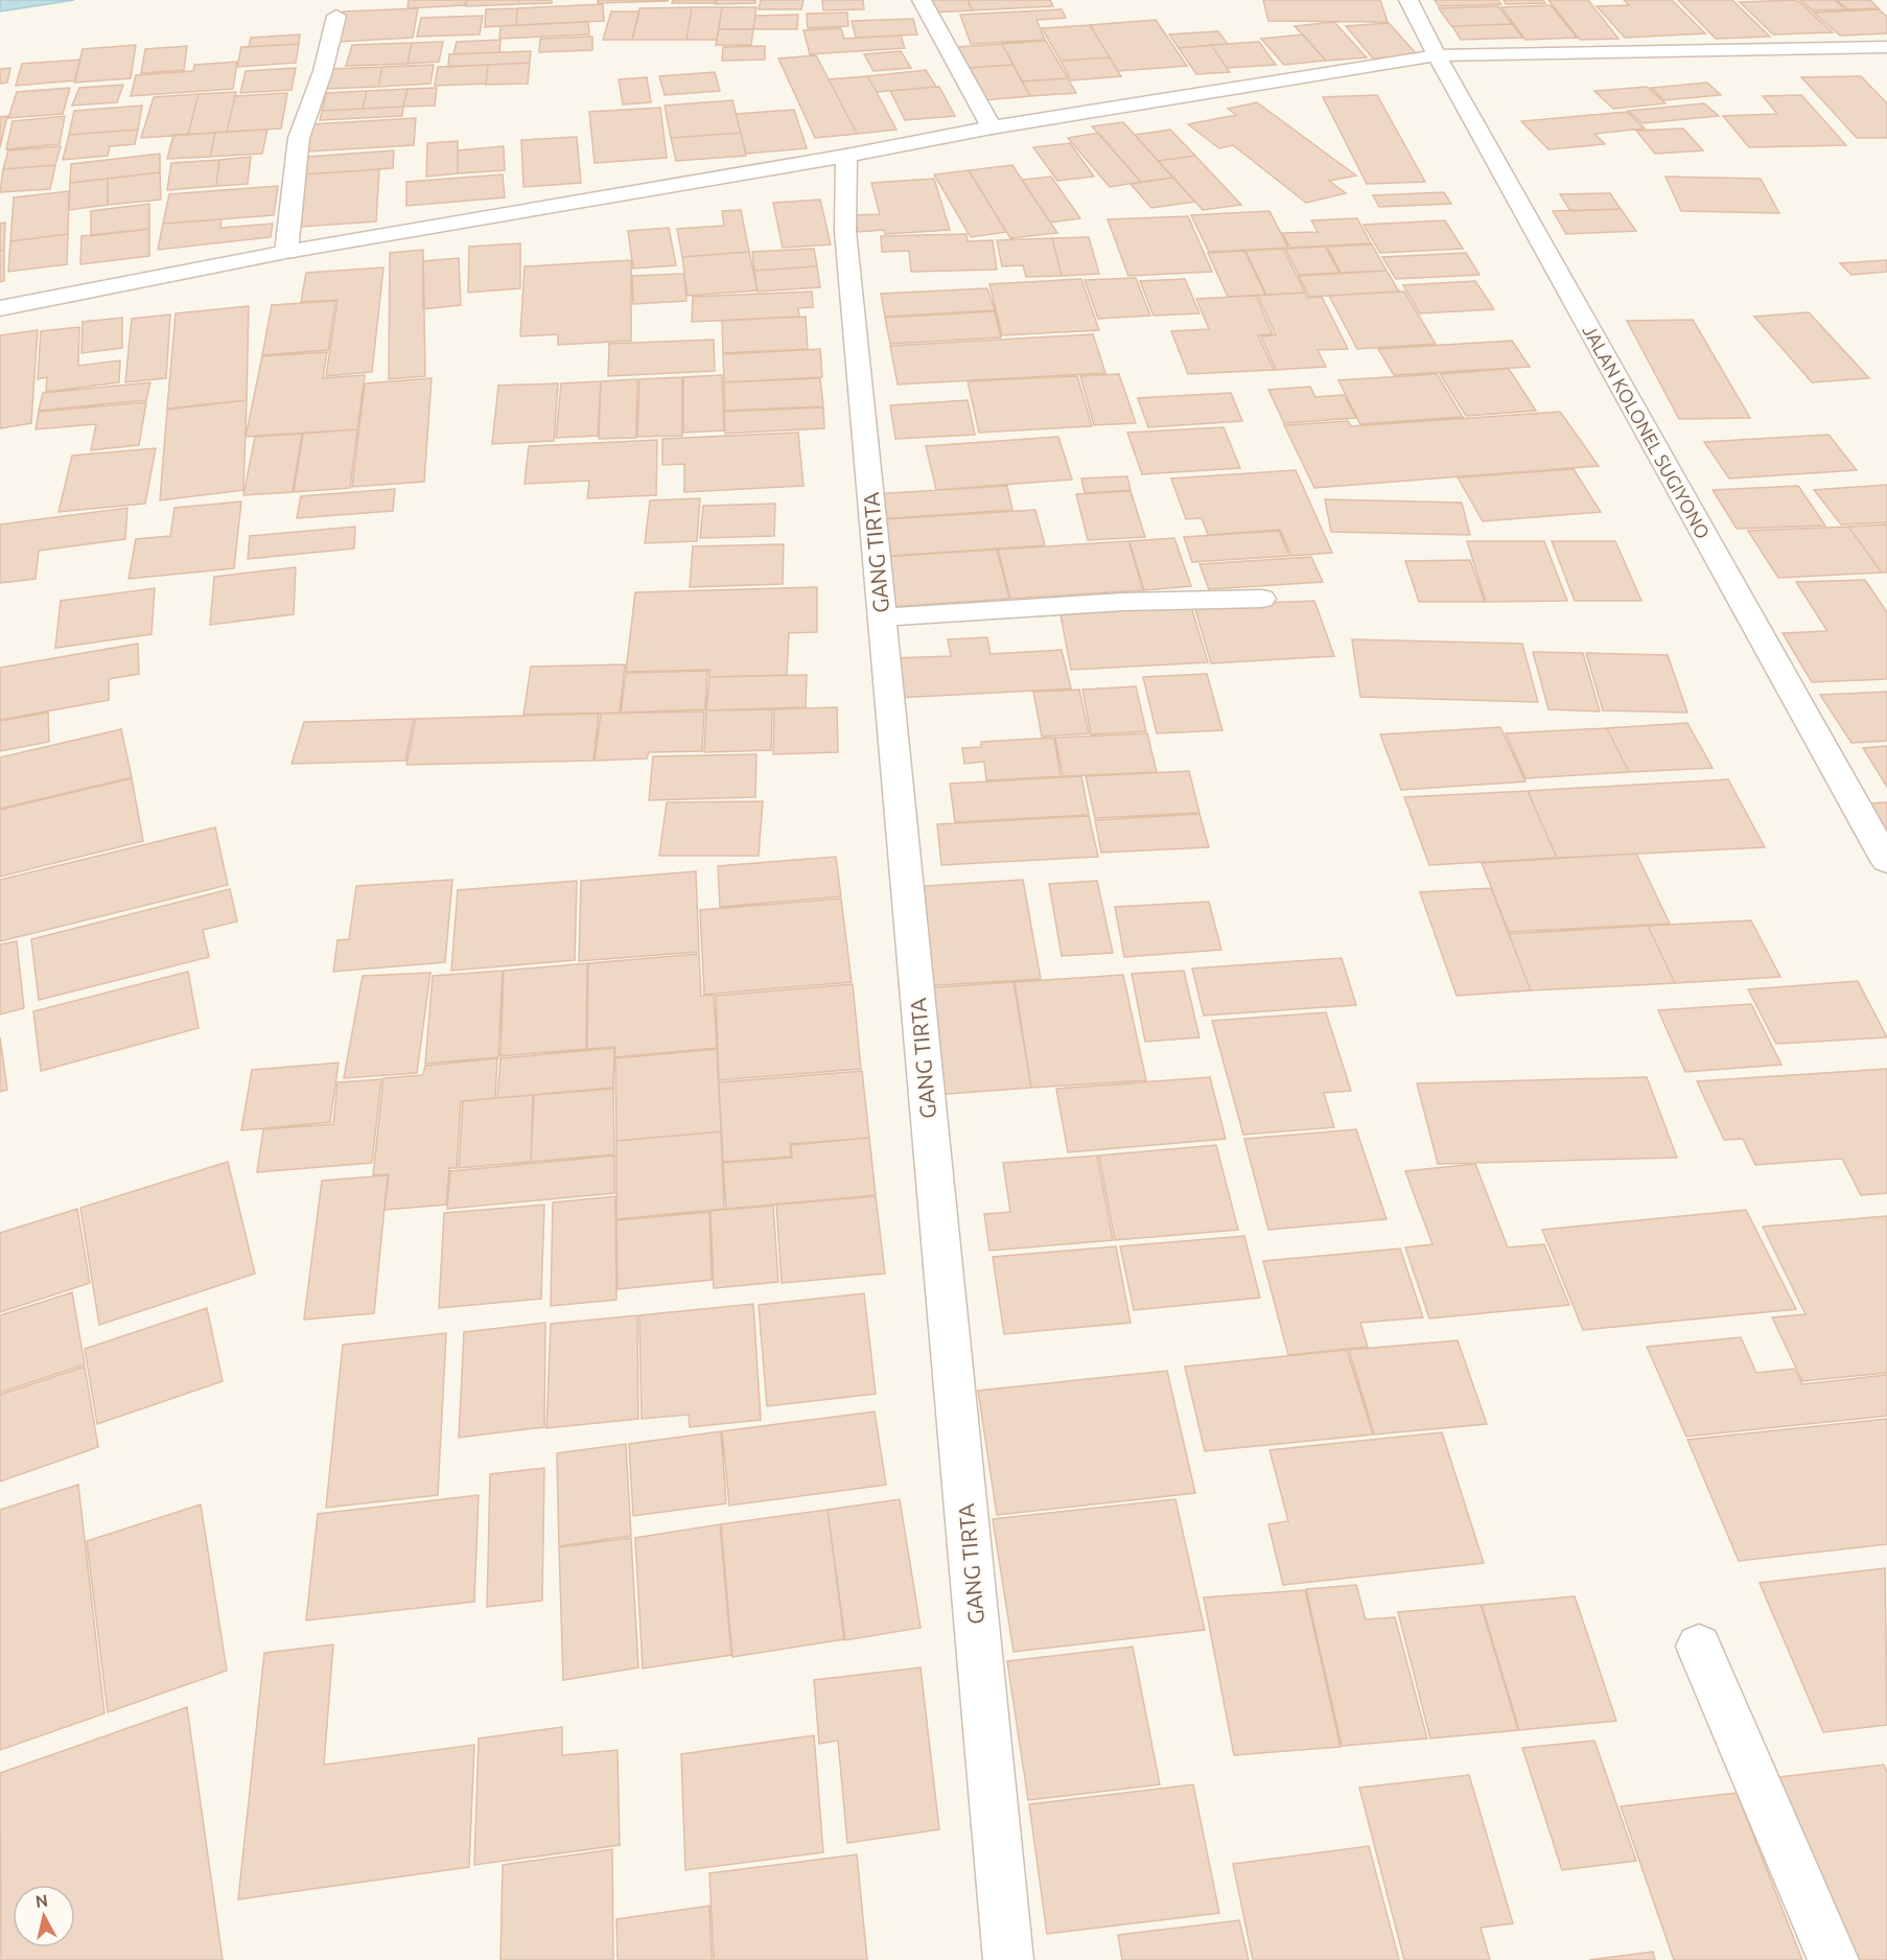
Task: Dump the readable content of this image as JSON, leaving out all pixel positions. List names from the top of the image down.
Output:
{
  "streets": {
    "street": ["JALAN KOLONEL SUGIYONO", "GANG TIRTA"]
  },
  "north": "top"
}
